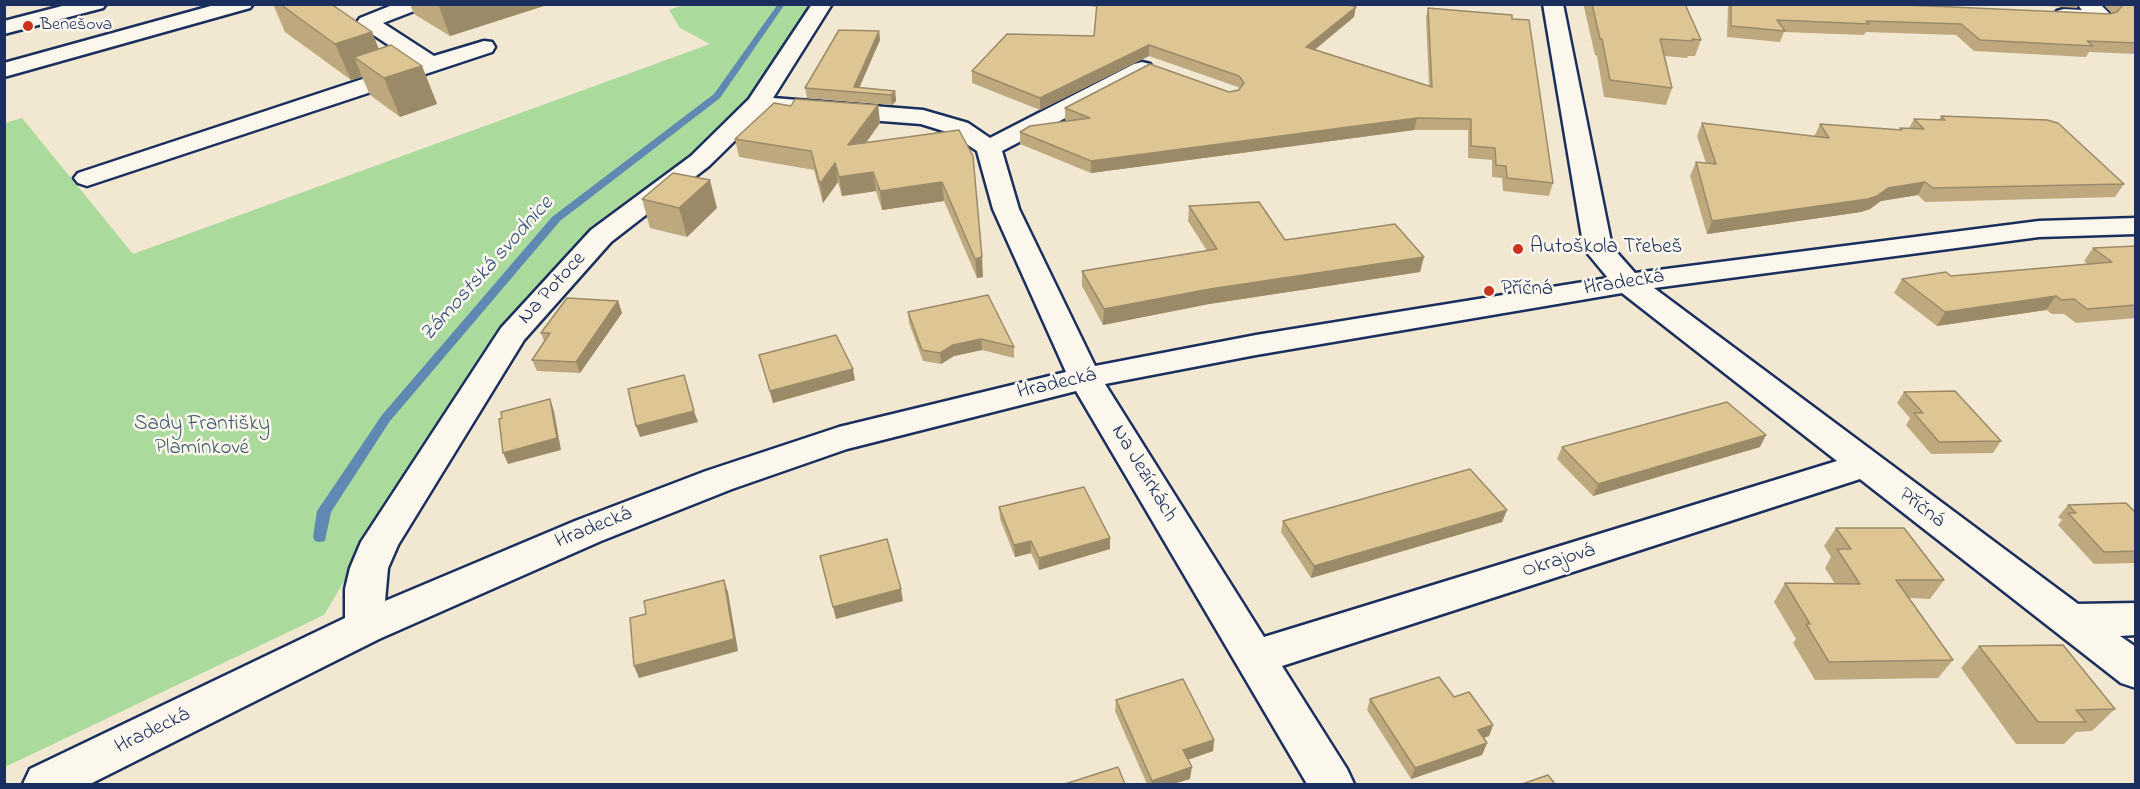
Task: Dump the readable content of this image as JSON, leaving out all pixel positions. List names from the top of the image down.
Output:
{
  "streets": {
    "street": [
      "Hradecká",
      "Na Potoce",
      "Na Jezírkách",
      "Příčná",
      "Okrajová"
    ]
  },
  "crossings": [
    ["Hradecká", "Na Potoce"],
    ["Hradecká", "Na Jezírkách"],
    ["Hradecká", "Příčná"],
    ["Na Jezírkách", "Okrajová"],
    ["Příčná", "Okrajová"]
  ],
  "water": ["Zámostská svodnice"],
  "parks": ["Sady Františky Plamínkové"],
  "places": ["Benešova", "Autoškola Třebeš", "Příčná"]
}
